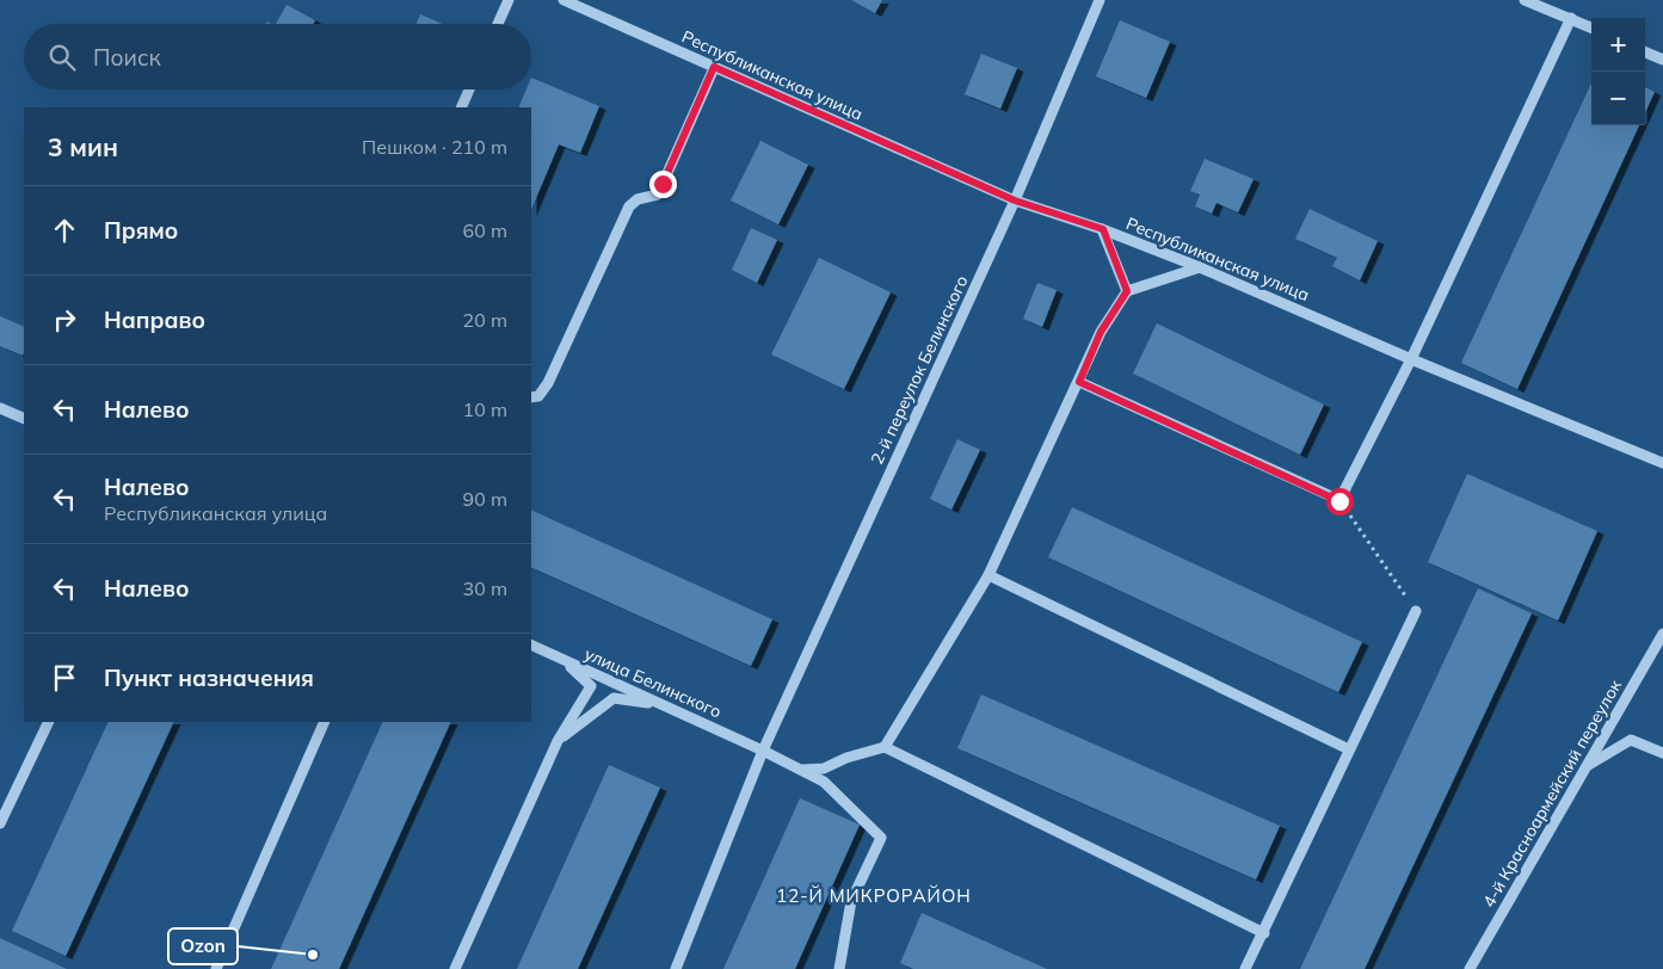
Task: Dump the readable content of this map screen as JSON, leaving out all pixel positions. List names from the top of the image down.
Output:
{
  "streets": {
    "street": [
      "Республиканская улица",
      "2-й переулок Белинского",
      "улица Белинского",
      "4-й Красноармейский переулок"
    ]
  },
  "crossings": [
    ["Республиканская улица", "2-й переулок Белинского"],
    ["2-й переулок Белинского", "улица Белинского"]
  ],
  "districts": ["12-Й МИКРОРАЙОН"],
  "places": ["Ozon"],
  "page": {
    "map_buttons": ["+", "−"],
    "search": "Поиск",
    "heading": ["3 мин", "Пешком · 210 m"],
    "list": [
      ["Прямо", "60 m"],
      ["Направо", "20 m"],
      ["Налево", "10 m"],
      ["Налево", "Республиканская улица", "90 m"],
      ["Налево", "30 m"],
      "Пункт назначения"
    ]
  }
}
